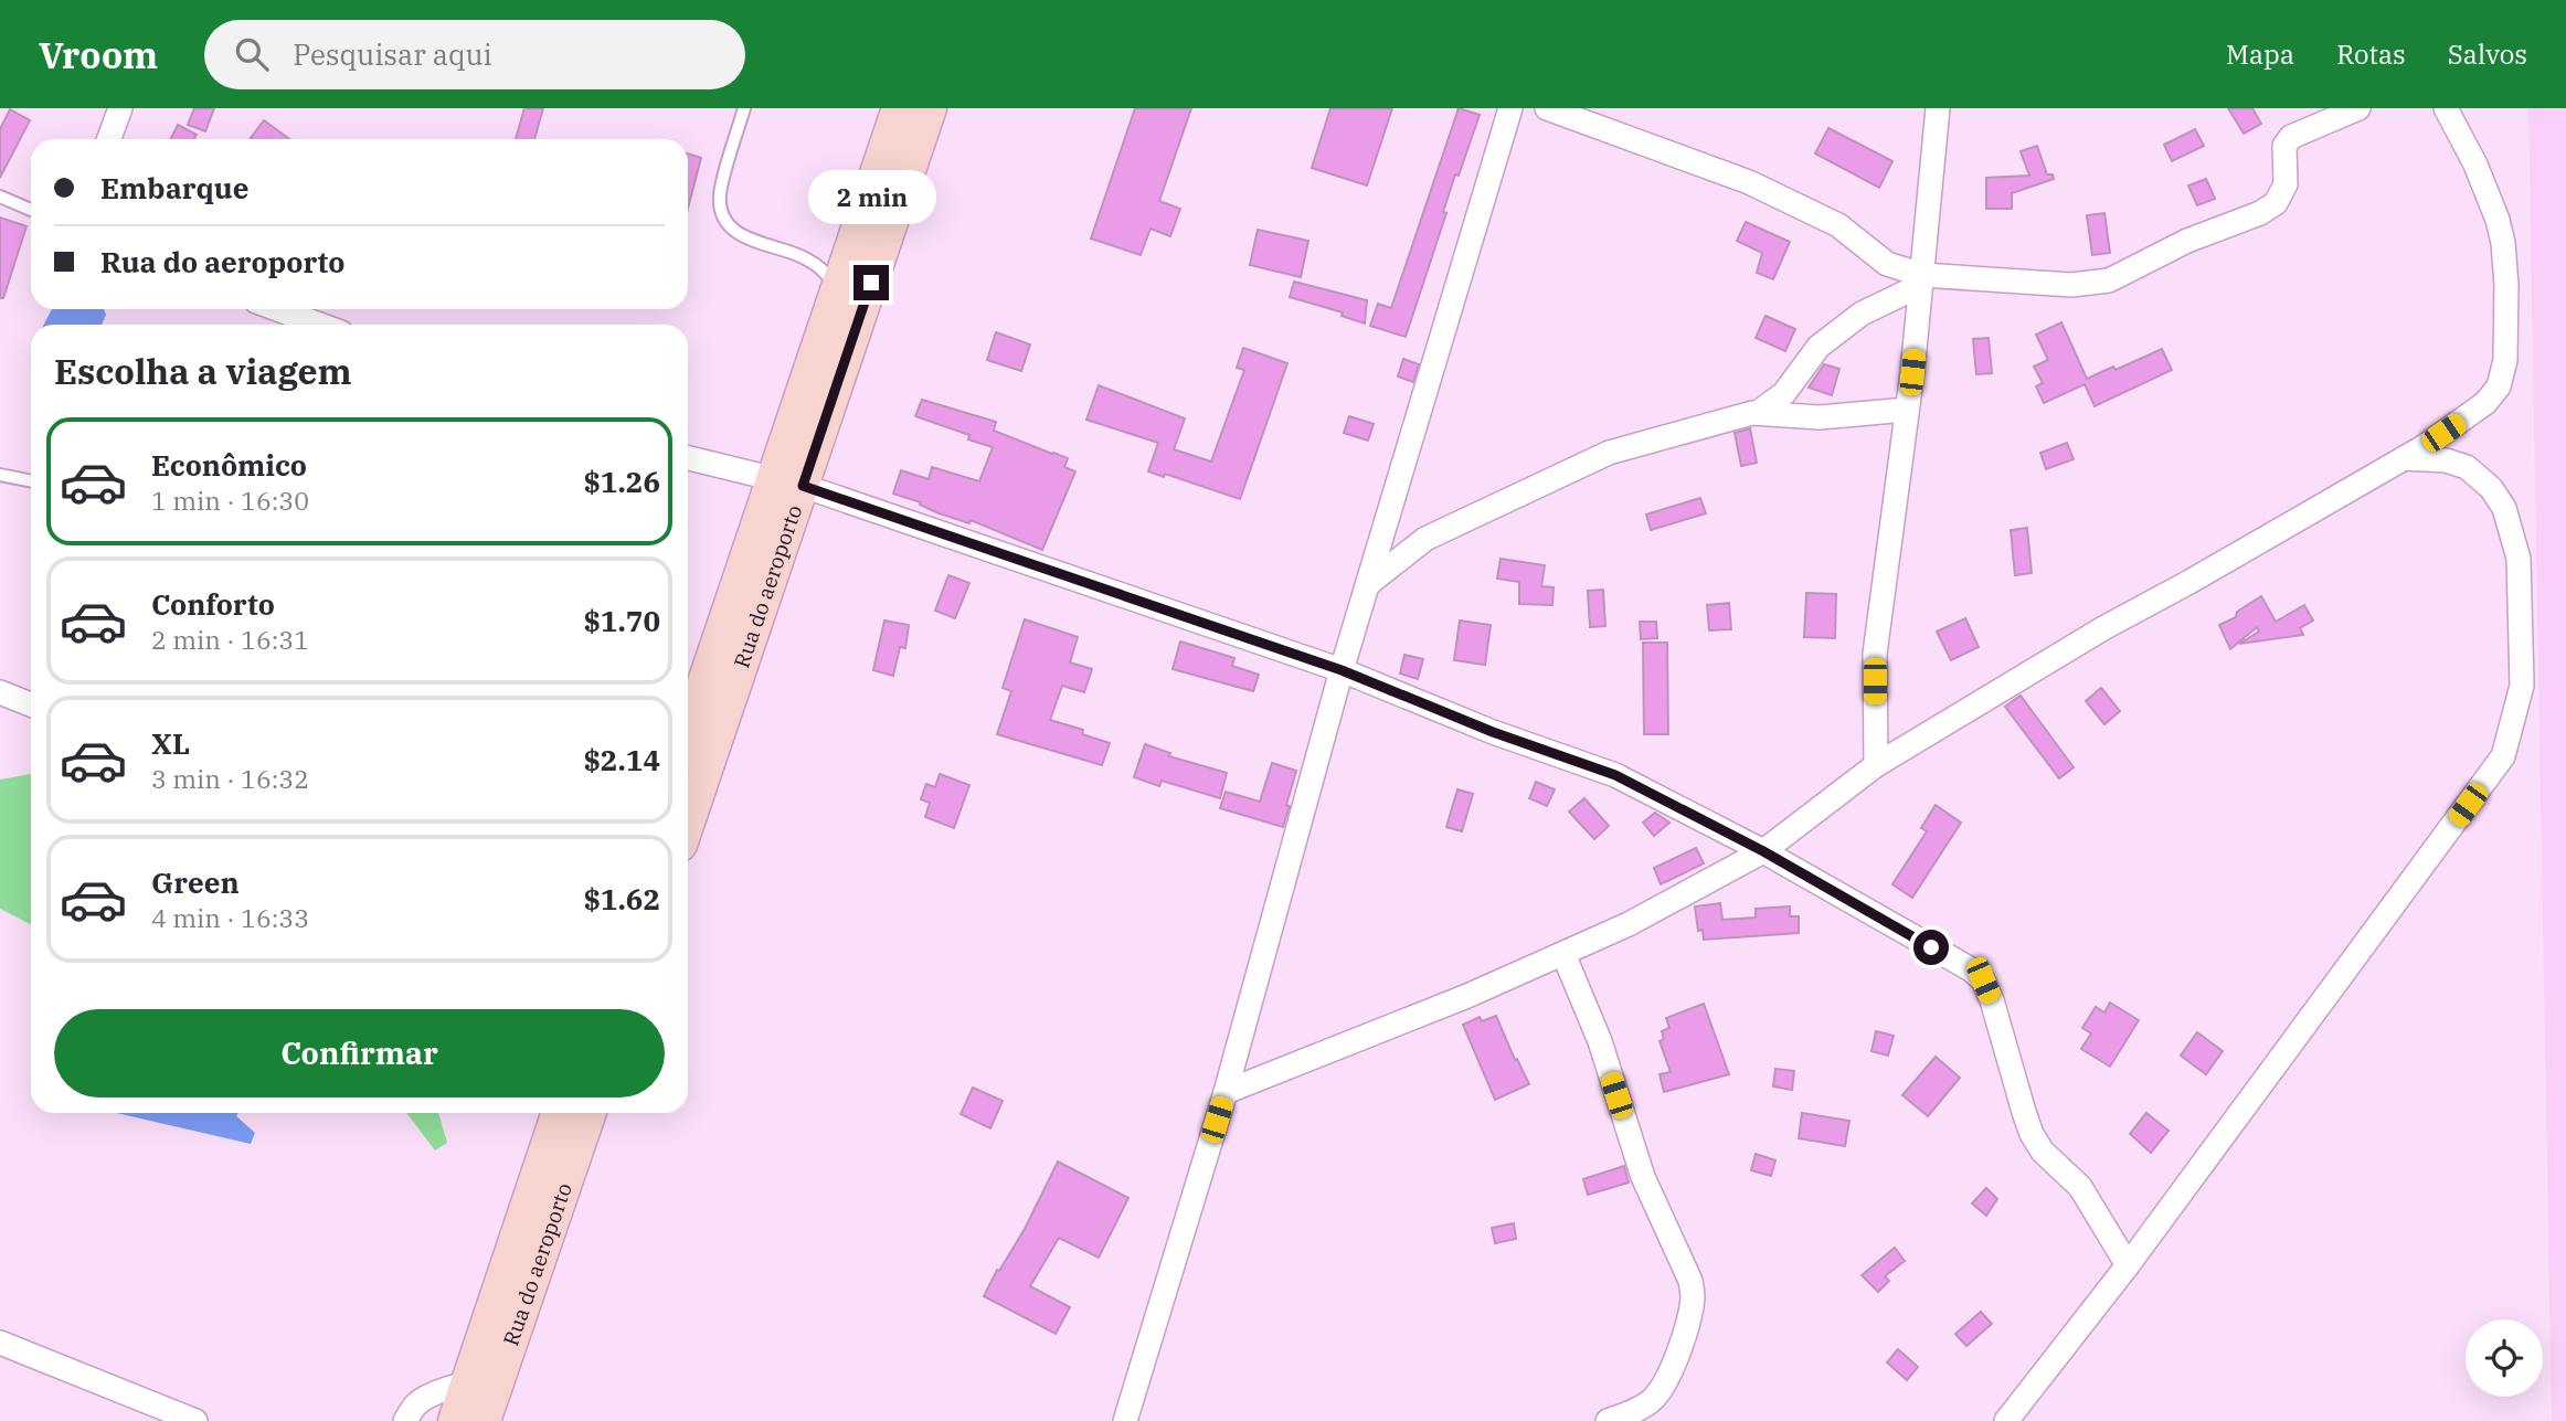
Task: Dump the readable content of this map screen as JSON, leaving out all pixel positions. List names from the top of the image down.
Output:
{
  "streets": {
    "main road": ["Rua do aeroporto"]
  },
  "page": {
    "header": "Vroom",
    "search": "Pesquisar aqui",
    "nav": ["Mapa", "Rotas", "Salvos"],
    "banner": ["Embarque", "Rua do aeroporto"],
    "bubble": "2 min",
    "heading": "Escolha a viagem",
    "list": [
      {
        "name": "Econômico",
        "note": "1 min · 16:30",
        "value": "$1.26"
      },
      {
        "name": "Conforto",
        "note": "2 min · 16:31",
        "value": "$1.70"
      },
      {
        "name": "XL",
        "note": "3 min · 16:32",
        "value": "$2.14"
      },
      {
        "name": "Green",
        "note": "4 min · 16:33",
        "value": "$1.62"
      }
    ],
    "buttons": "Confirmar"
  }
}
